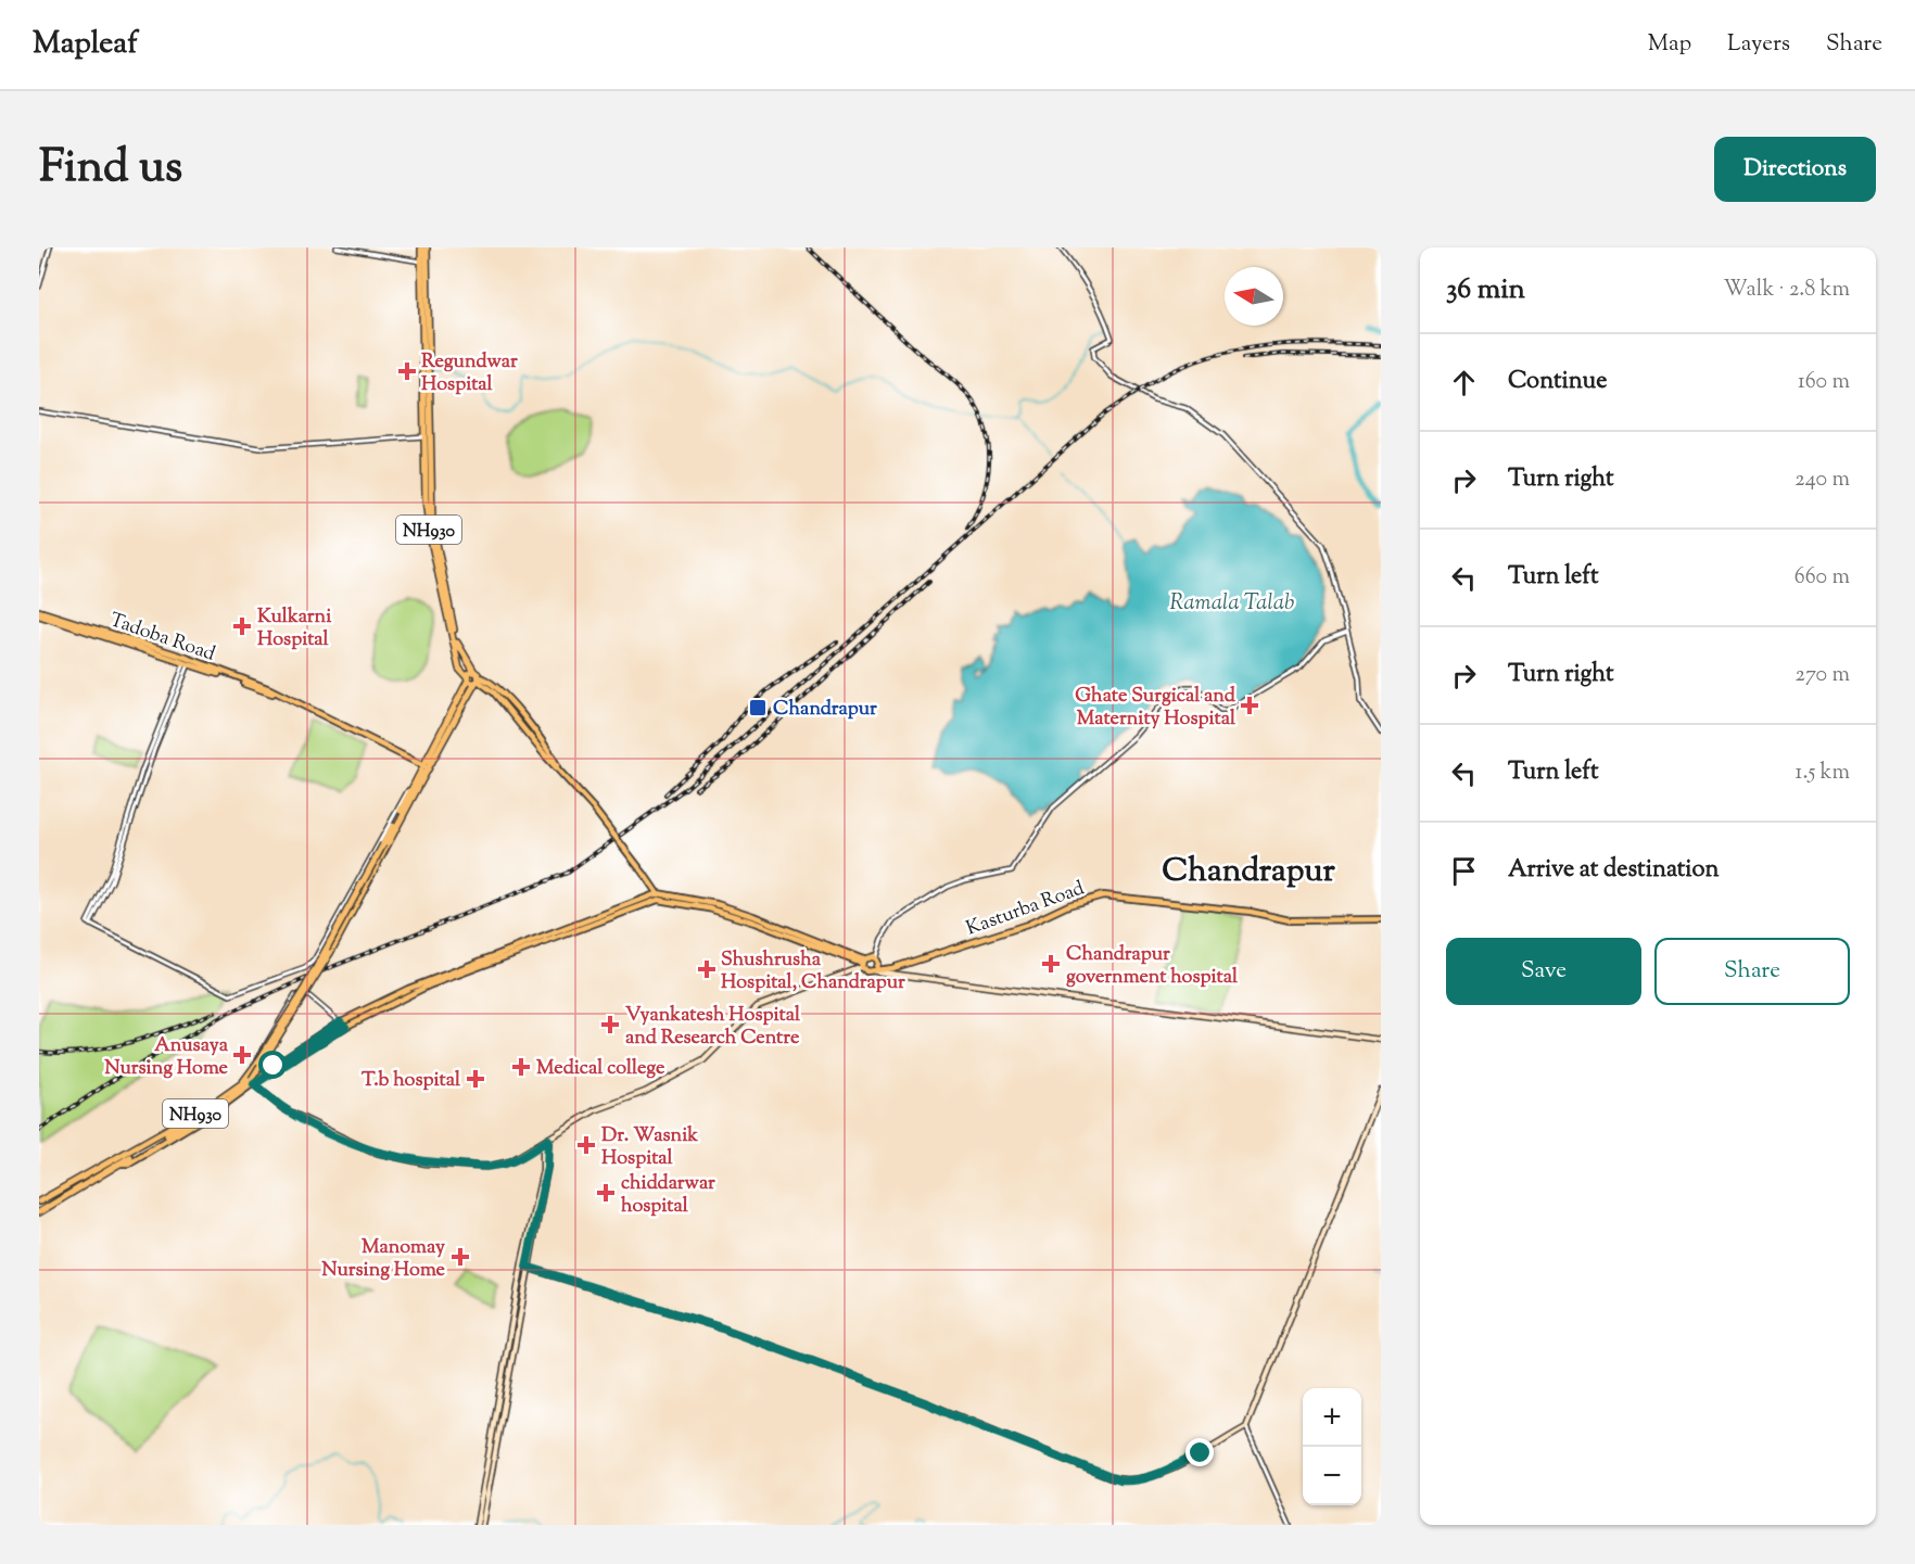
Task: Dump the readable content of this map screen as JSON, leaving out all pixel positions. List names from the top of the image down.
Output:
{
  "streets": {
    "highway": ["NH930"],
    "main road": ["Tadoba Road", "Kasturba Road"]
  },
  "crossings": [
    ["NH930", "Tadoba Road"]
  ],
  "districts": ["Chandrapur"],
  "water": ["Ramala Talab"],
  "places": {
    "health": [
      "Regundwar Hospital",
      "Kulkarni Hospital",
      "Ghate Surgical and Maternity Hospital",
      "Chandrapur government hospital",
      "Shushrusha Hospital, Chandrapur",
      "Vyankatesh Hospital and Research Centre",
      "Anusaya Nursing Home",
      "Medical college",
      "T.b hospital",
      "Dr. Wasnik Hospital",
      "chiddarwar hospital",
      "Manomay Nursing Home"
    ],
    "transit": ["Chandrapur"]
  },
  "north": "left",
  "page": {
    "header": "Mapleaf",
    "nav": ["Map", "Layers", "Share"],
    "title": "Find us",
    "buttons": [
      "Directions",
      ["Save", "Share"]
    ],
    "heading": ["36 min", "Walk · 2.8 km"],
    "list": [
      ["Continue", "160 m"],
      ["Turn right", "240 m"],
      ["Turn left", "660 m"],
      ["Turn right", "270 m"],
      ["Turn left", "1.5 km"],
      "Arrive at destination"
    ],
    "map_buttons": ["+", "−"]
  }
}
